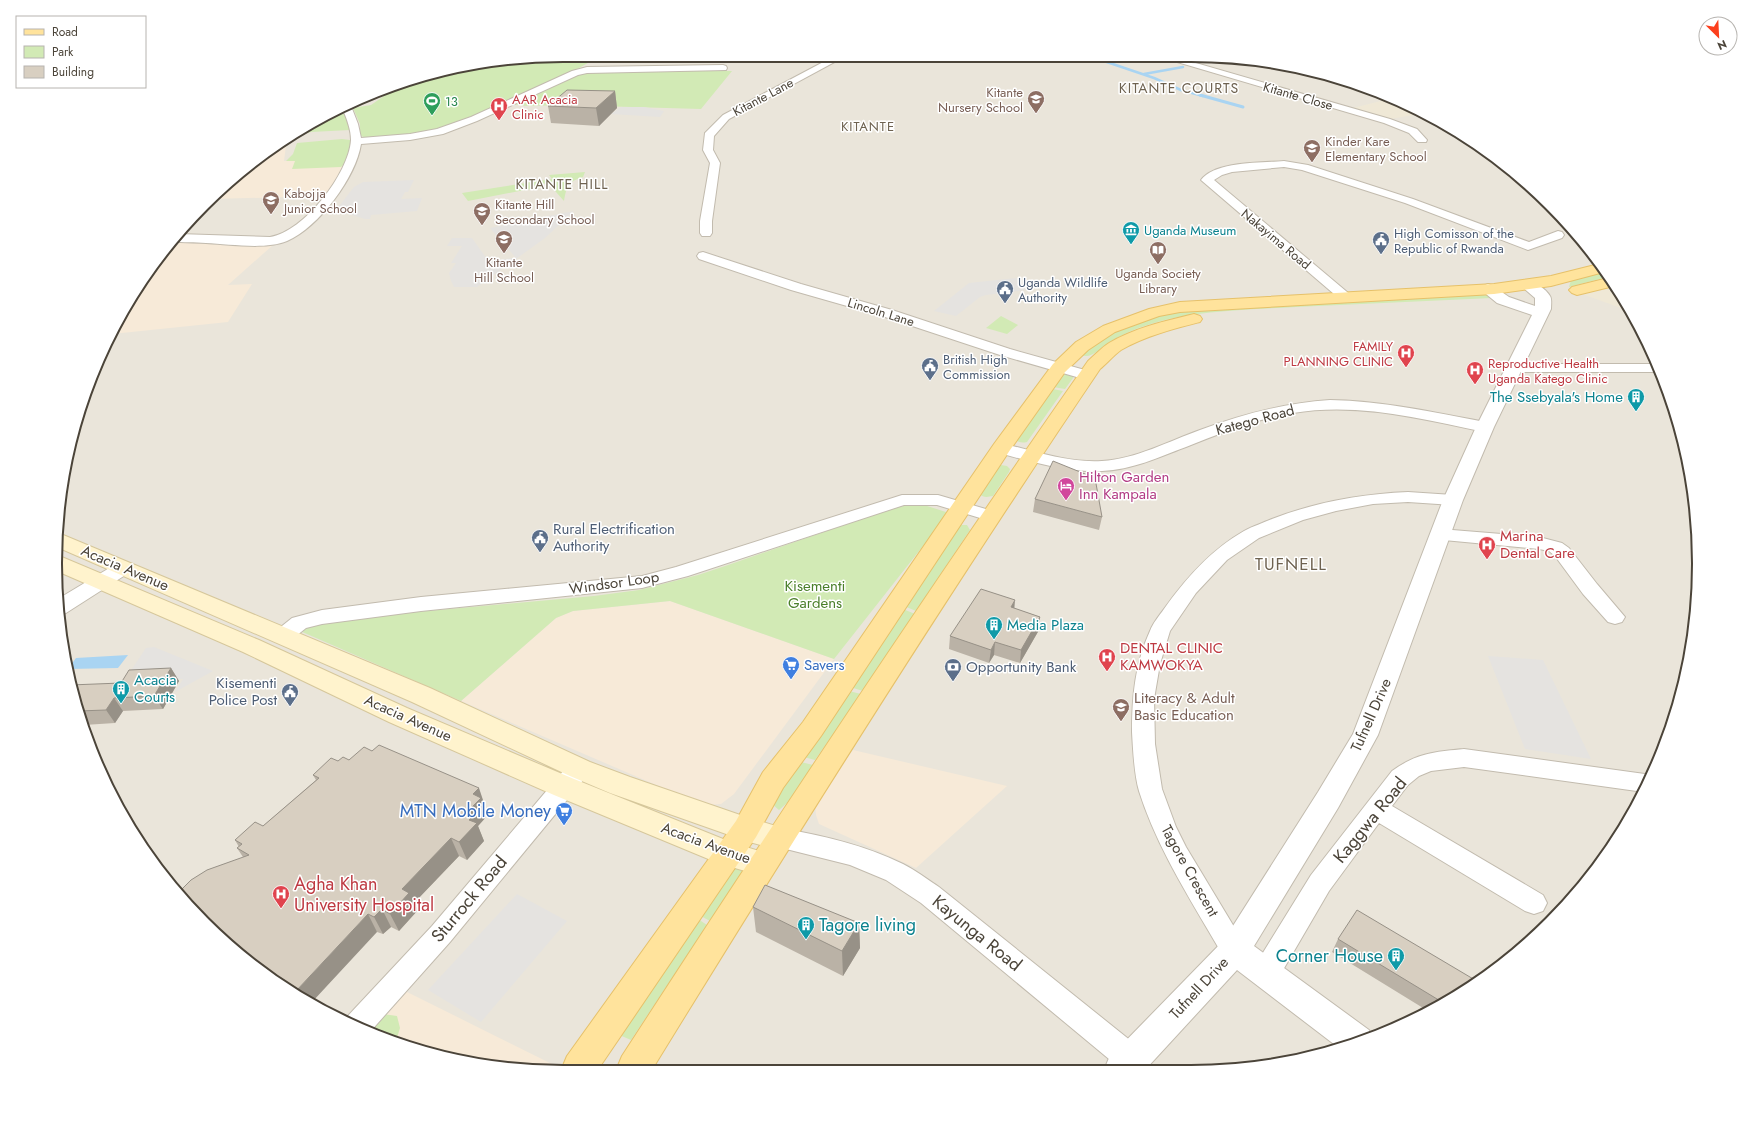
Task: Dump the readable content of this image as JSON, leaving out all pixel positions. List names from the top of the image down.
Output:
{
  "streets": {
    "main road": ["Acacia Avenue"],
    "street": [
      "Kitante Close",
      "Kitante Lane",
      "Nakayima Road",
      "Lincoln Lane",
      "Katego Road",
      "Windsor Loop",
      "Tufnell Drive",
      "Kaggwa Road",
      "Tagore Crescent",
      "Sturrock Road",
      "Kayunga Road"
    ]
  },
  "crossings": [
    ["Katego Road", "Tufnell Drive"],
    ["Acacia Avenue", "Windsor Loop"],
    ["Acacia Avenue", "Sturrock Road"],
    ["Acacia Avenue", "Kayunga Road"],
    ["Tufnell Drive", "Tagore Crescent"],
    ["Tufnell Drive", "Kayunga Road"]
  ],
  "districts": [
    "KITANTE COURTS",
    "KITANTE",
    "KITANTE HILL",
    "TUFNELL"
  ],
  "parks": ["Kisementi Gardens"],
  "places": {
    "school or university": [
      "Kitante Nursery School",
      "Kinder Kare Elementary School",
      "Kabojja Junior School",
      "Kitante Hill Secondary School",
      "Kitante Hill School",
      "Literacy & Adult Basic Education"
    ],
    "sports": ["13"],
    "hospital": [
      "AAR Acacia Clinic",
      "FAMILY PLANNING CLINIC",
      "Reproductive Health Uganda Katego Clinic",
      "Marina Dental Care",
      "DENTAL CLINIC KAMWOKYA",
      "Agha Khan University Hospital"
    ],
    "museum": ["Uganda Museum"],
    "public building": [
      "High Comisson of the Republic of Rwanda",
      "Uganda Wildlife Authority",
      "British High Commission",
      "Rural Electrification Authority",
      "Kisementi Police Post"
    ],
    "library": ["Uganda Society Library"],
    "building": [
      "The Ssebyala's Home",
      "Media Plaza",
      "Acacia Courts",
      "Tagore living",
      "Corner House"
    ],
    "hotel": ["Hilton Garden Inn Kampala"],
    "supermarket": ["Savers", "MTN Mobile Money"],
    "bank": ["Opportunity Bank"]
  },
  "legend": ["Road", "Park", "Building"],
  "north": "bottom right"
}
